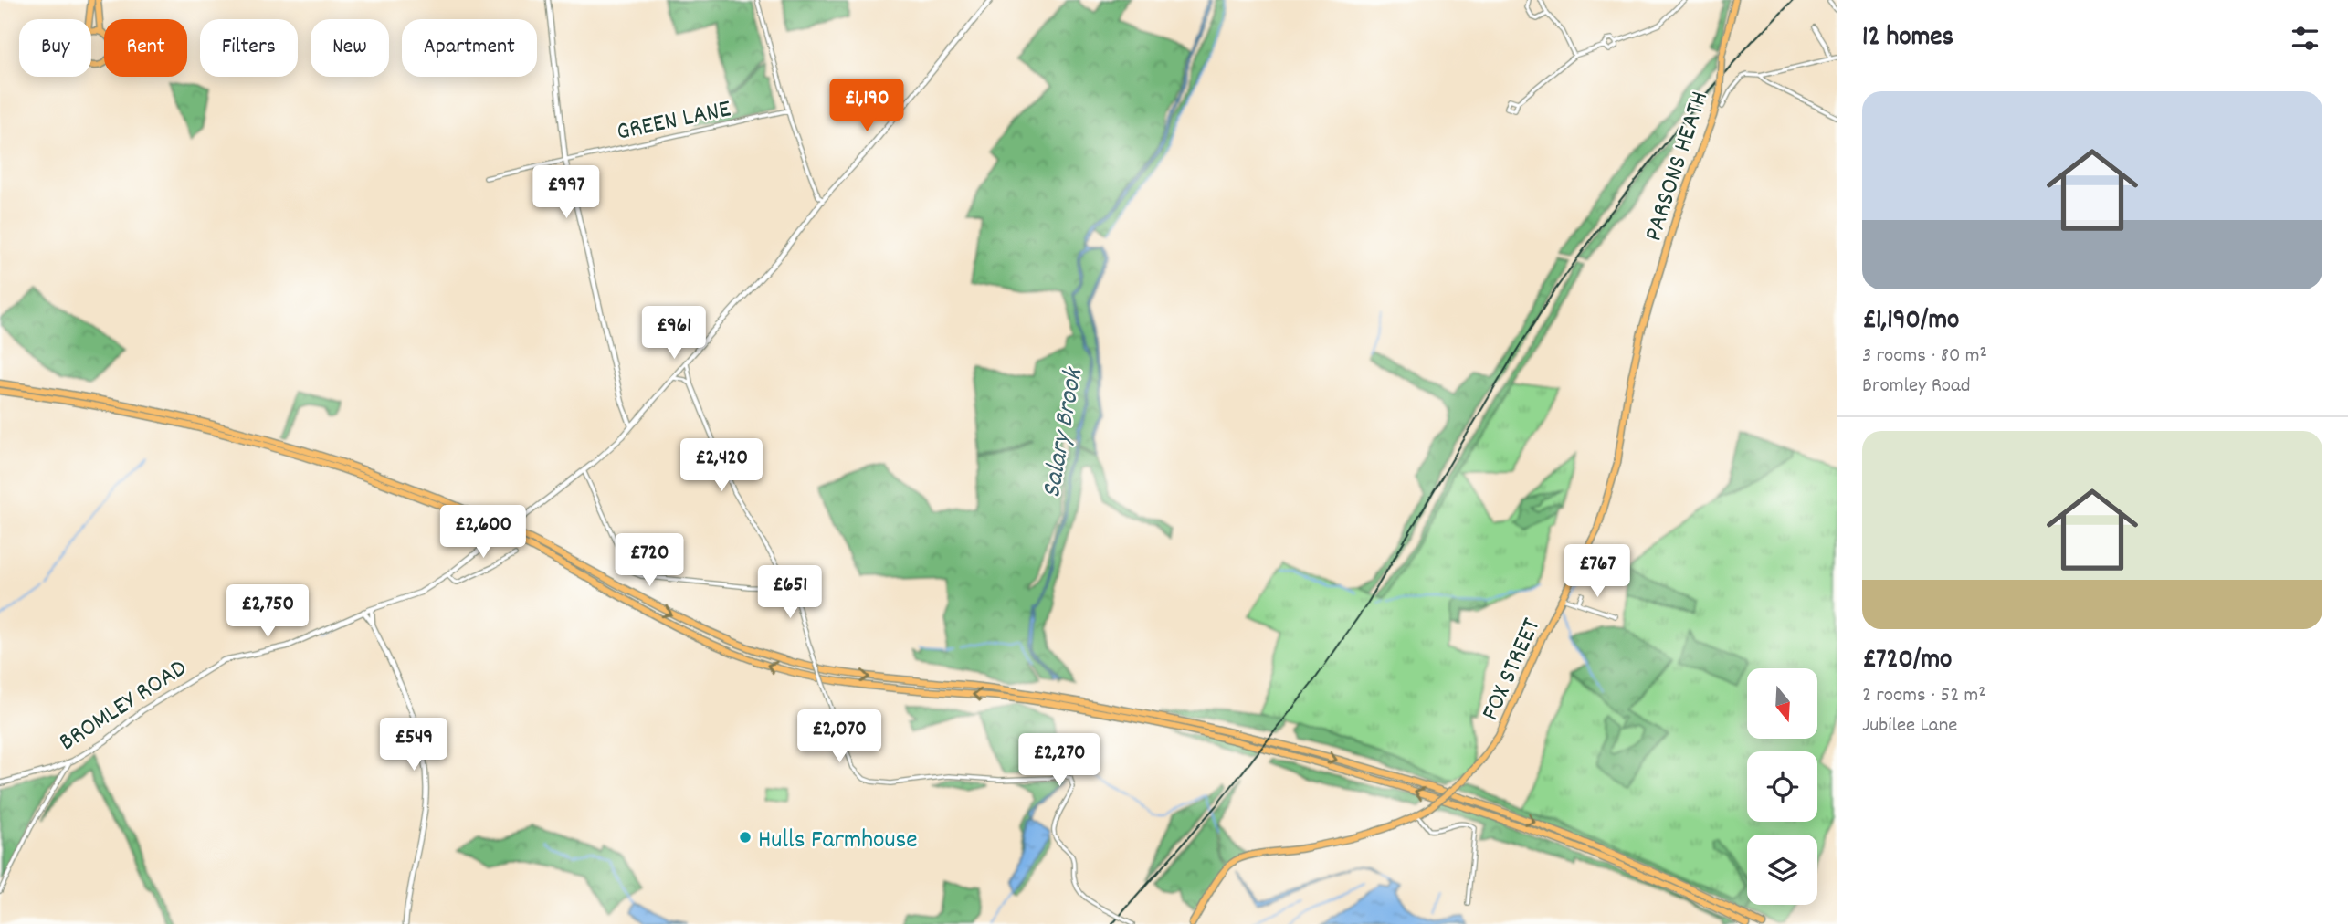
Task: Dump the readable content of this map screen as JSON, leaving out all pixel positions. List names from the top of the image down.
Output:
{
  "streets": {
    "main road": ["PARSONS HEATH", "FOX STREET"],
    "street": ["GREEN LANE", "BROMLEY ROAD"]
  },
  "crossings": [
    ["PARSONS HEATH", "FOX STREET"]
  ],
  "water": ["Salary Brook"],
  "places": ["Hulls Farmhouse"],
  "north": "bottom",
  "page": {
    "heading": "12 homes",
    "chip": [
      "Buy",
      "Rent",
      "Filters",
      "New",
      "Apartment"
    ],
    "list": [
      {
        "name": "£1,190/mo",
        "note": "3 rooms · 80 m² · Bromley Road"
      },
      {
        "name": "£720/mo",
        "note": "2 rooms · 52 m² · Jubilee Lane"
      }
    ],
    "price": [
      "£1,190",
      "£997",
      "£961",
      "£2,420",
      "£2,600",
      "£720",
      "£767",
      "£651",
      "£2,750",
      "£2,070",
      "£549",
      "£2,270"
    ]
  }
}
